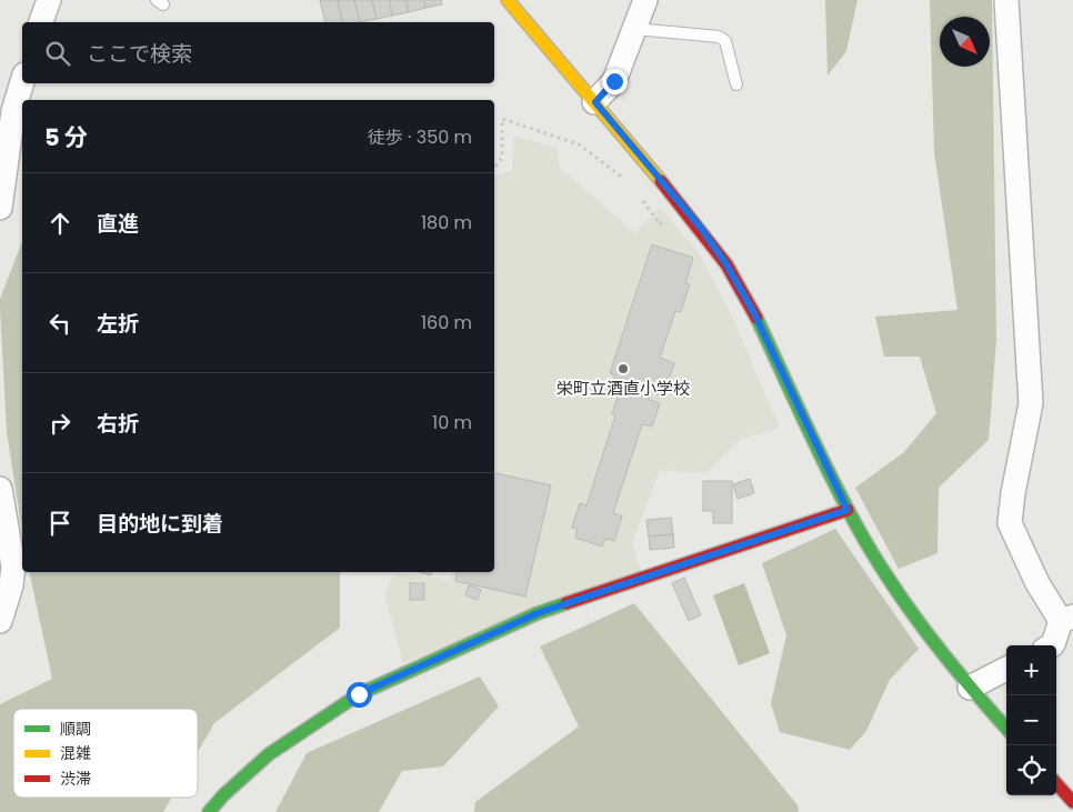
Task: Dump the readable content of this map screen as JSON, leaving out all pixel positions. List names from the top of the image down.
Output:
{
  "places": ["栄町立酒直小学校"],
  "legend": ["順調", "混雑", "渋滞"],
  "north": "bottom right",
  "page": {
    "search": "ここで検索",
    "heading": ["5 分", "徒歩 · 350 m"],
    "list": [
      ["直進", "180 m"],
      ["左折", "160 m"],
      ["右折", "10 m"],
      "目的地に到着"
    ],
    "map_buttons": ["+", "−"]
  }
}
